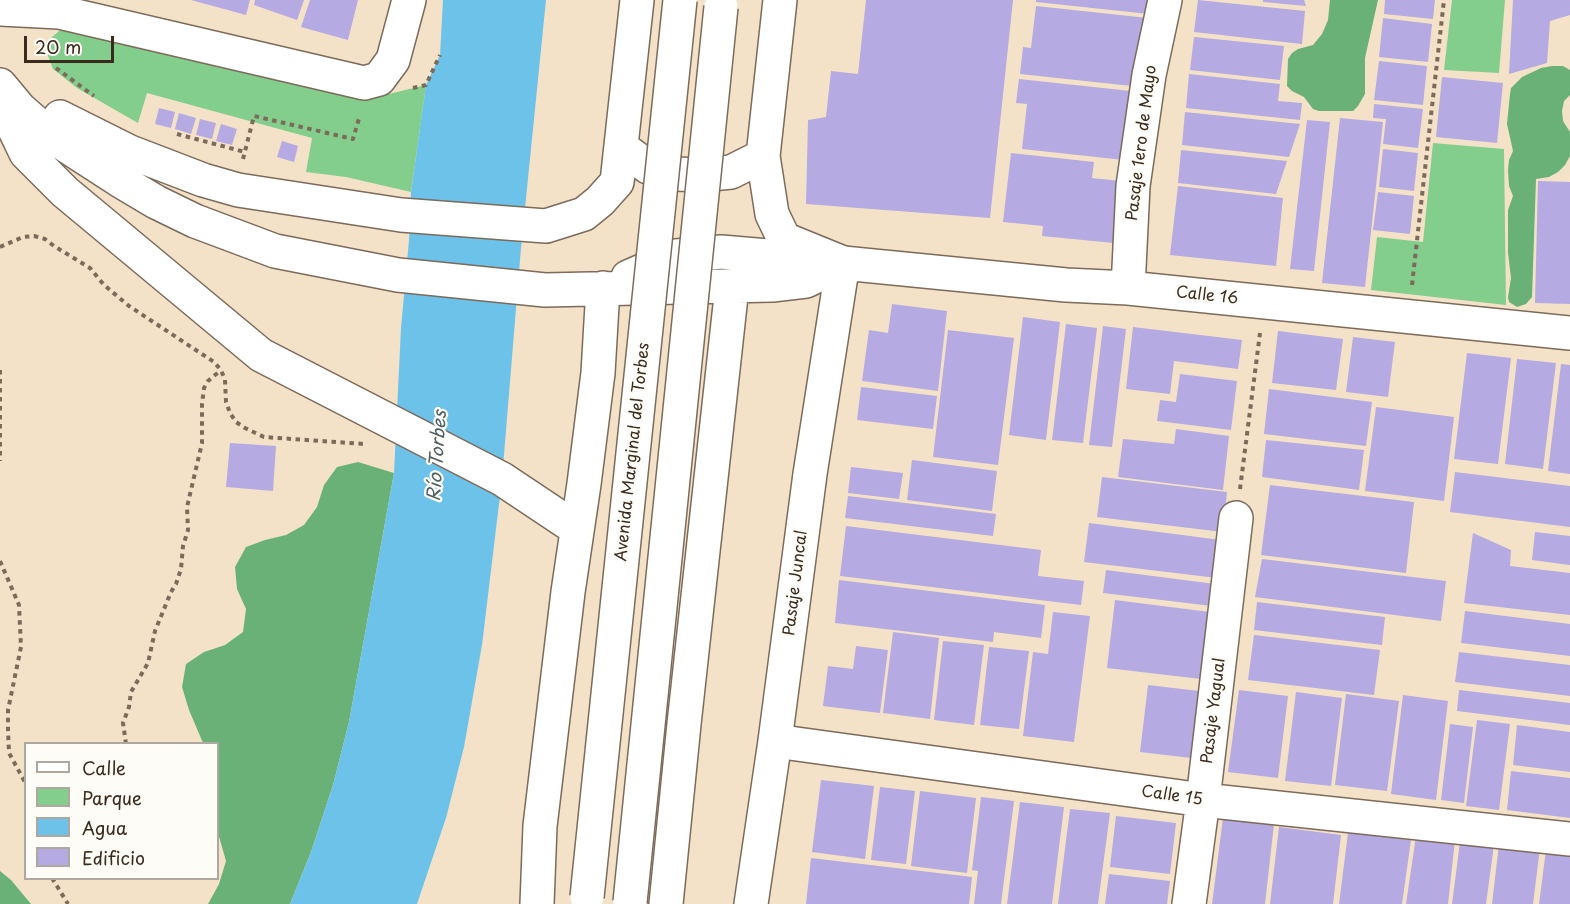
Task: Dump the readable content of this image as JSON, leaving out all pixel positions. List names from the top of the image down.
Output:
{
  "streets": {
    "main road": [
      "Pasaje 1ero de Mayo",
      "Calle 16",
      "Avenida Marginal del Torbes",
      "Pasaje Juncal",
      "Pasaje Yagual",
      "Calle 15"
    ]
  },
  "crossings": [
    ["Pasaje 1ero de Mayo", "Calle 16"],
    ["Calle 16", "Pasaje Juncal"],
    ["Pasaje Juncal", "Calle 15"],
    ["Pasaje Yagual", "Calle 15"]
  ],
  "water": ["Río Torbes"],
  "legend": [
    "Calle",
    "Parque",
    "Agua",
    "Edificio"
  ],
  "scale_bar": "20 m"
}
